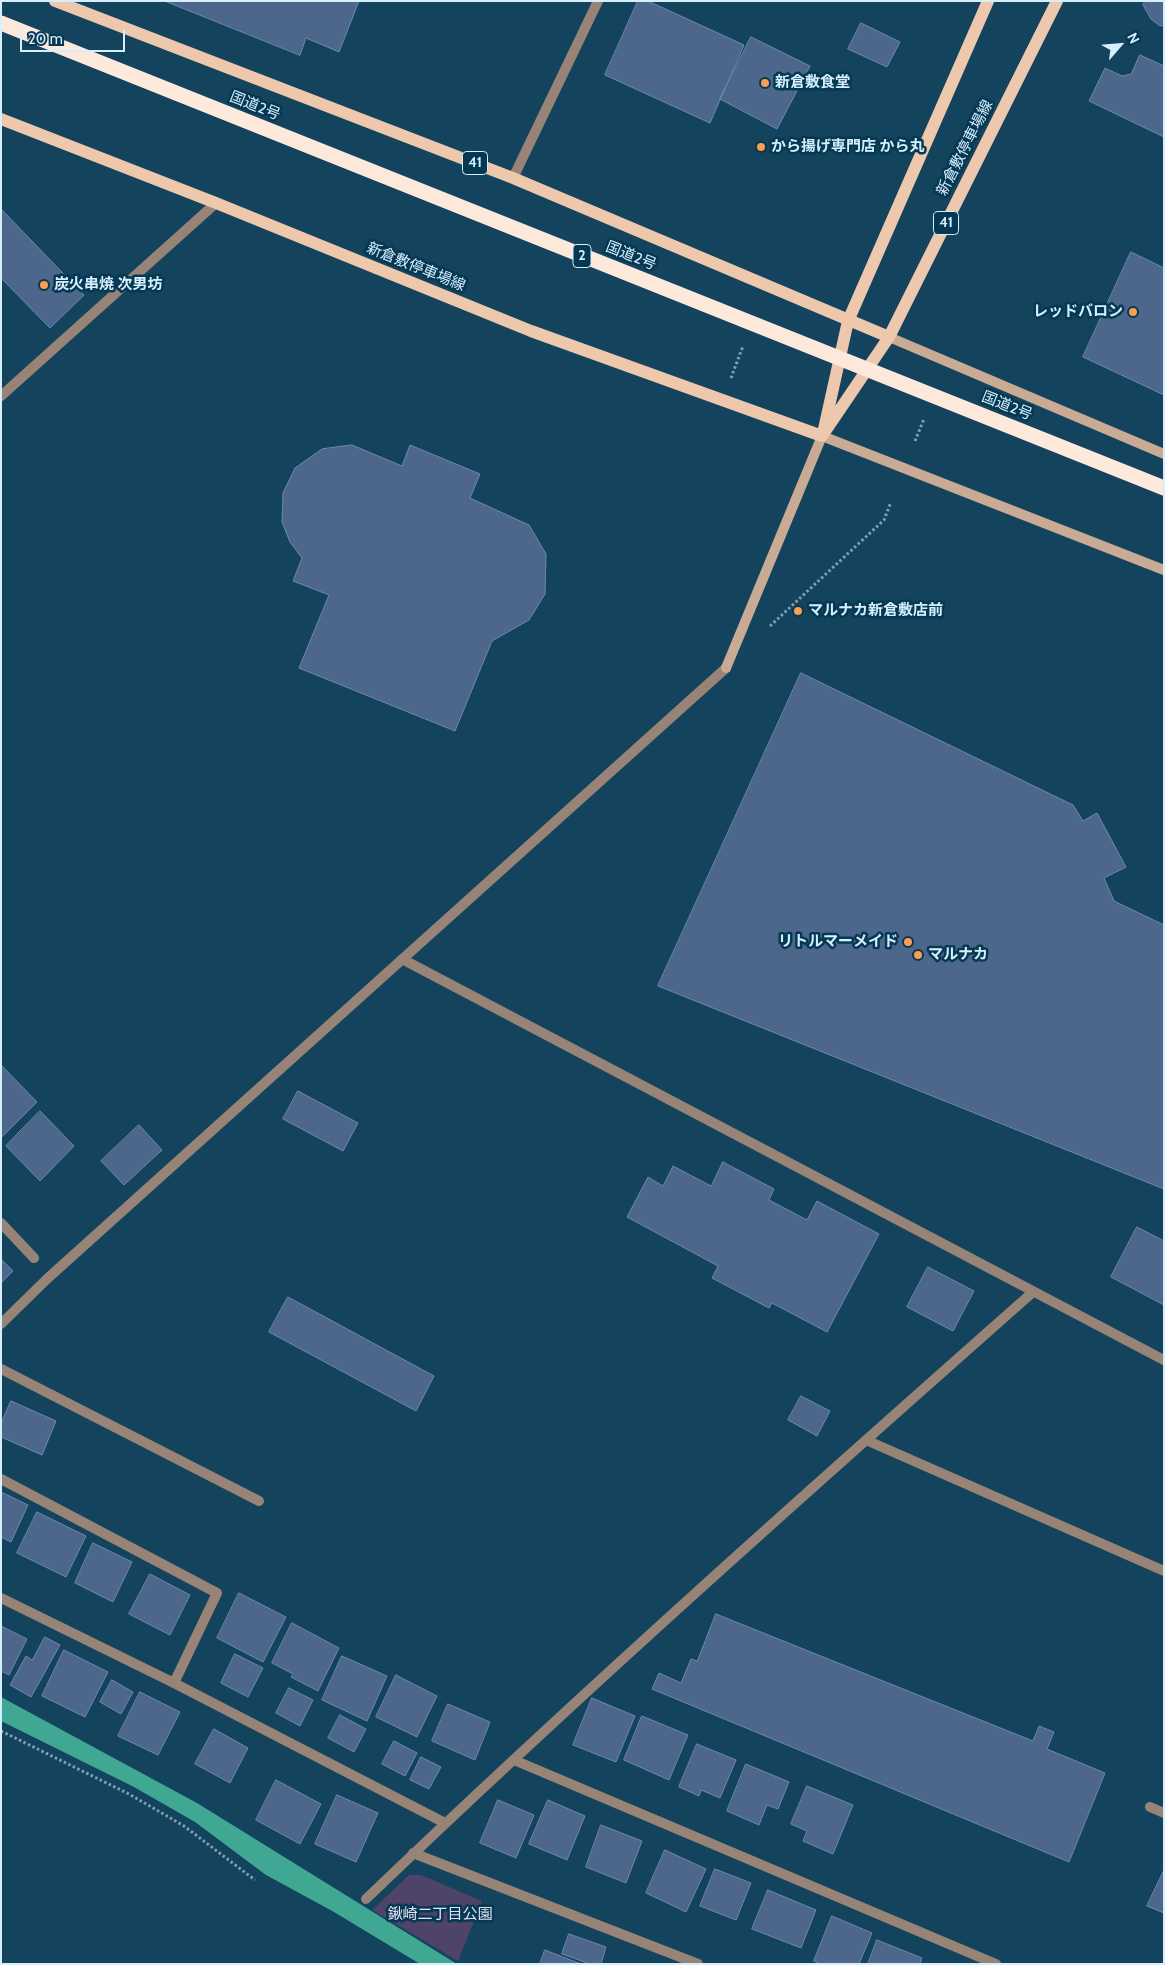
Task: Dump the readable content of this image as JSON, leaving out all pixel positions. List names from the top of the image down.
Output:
{
  "streets": {
    "highway": ["国道2号", "2"],
    "main road": ["新倉敷停車場線", "41"]
  },
  "crossings": [
    ["新倉敷停車場線", "41"]
  ],
  "parks": ["鍬崎二丁目公園"],
  "places": [
    "新倉敷食堂",
    "から揚げ専門店 から丸",
    "炭火串焼 次男坊",
    "レッドバロン",
    "マルナカ新倉敷店前",
    "リトルマーメイド",
    "マルナカ"
  ],
  "scale_bar": "20 m",
  "north": "top right"
}
